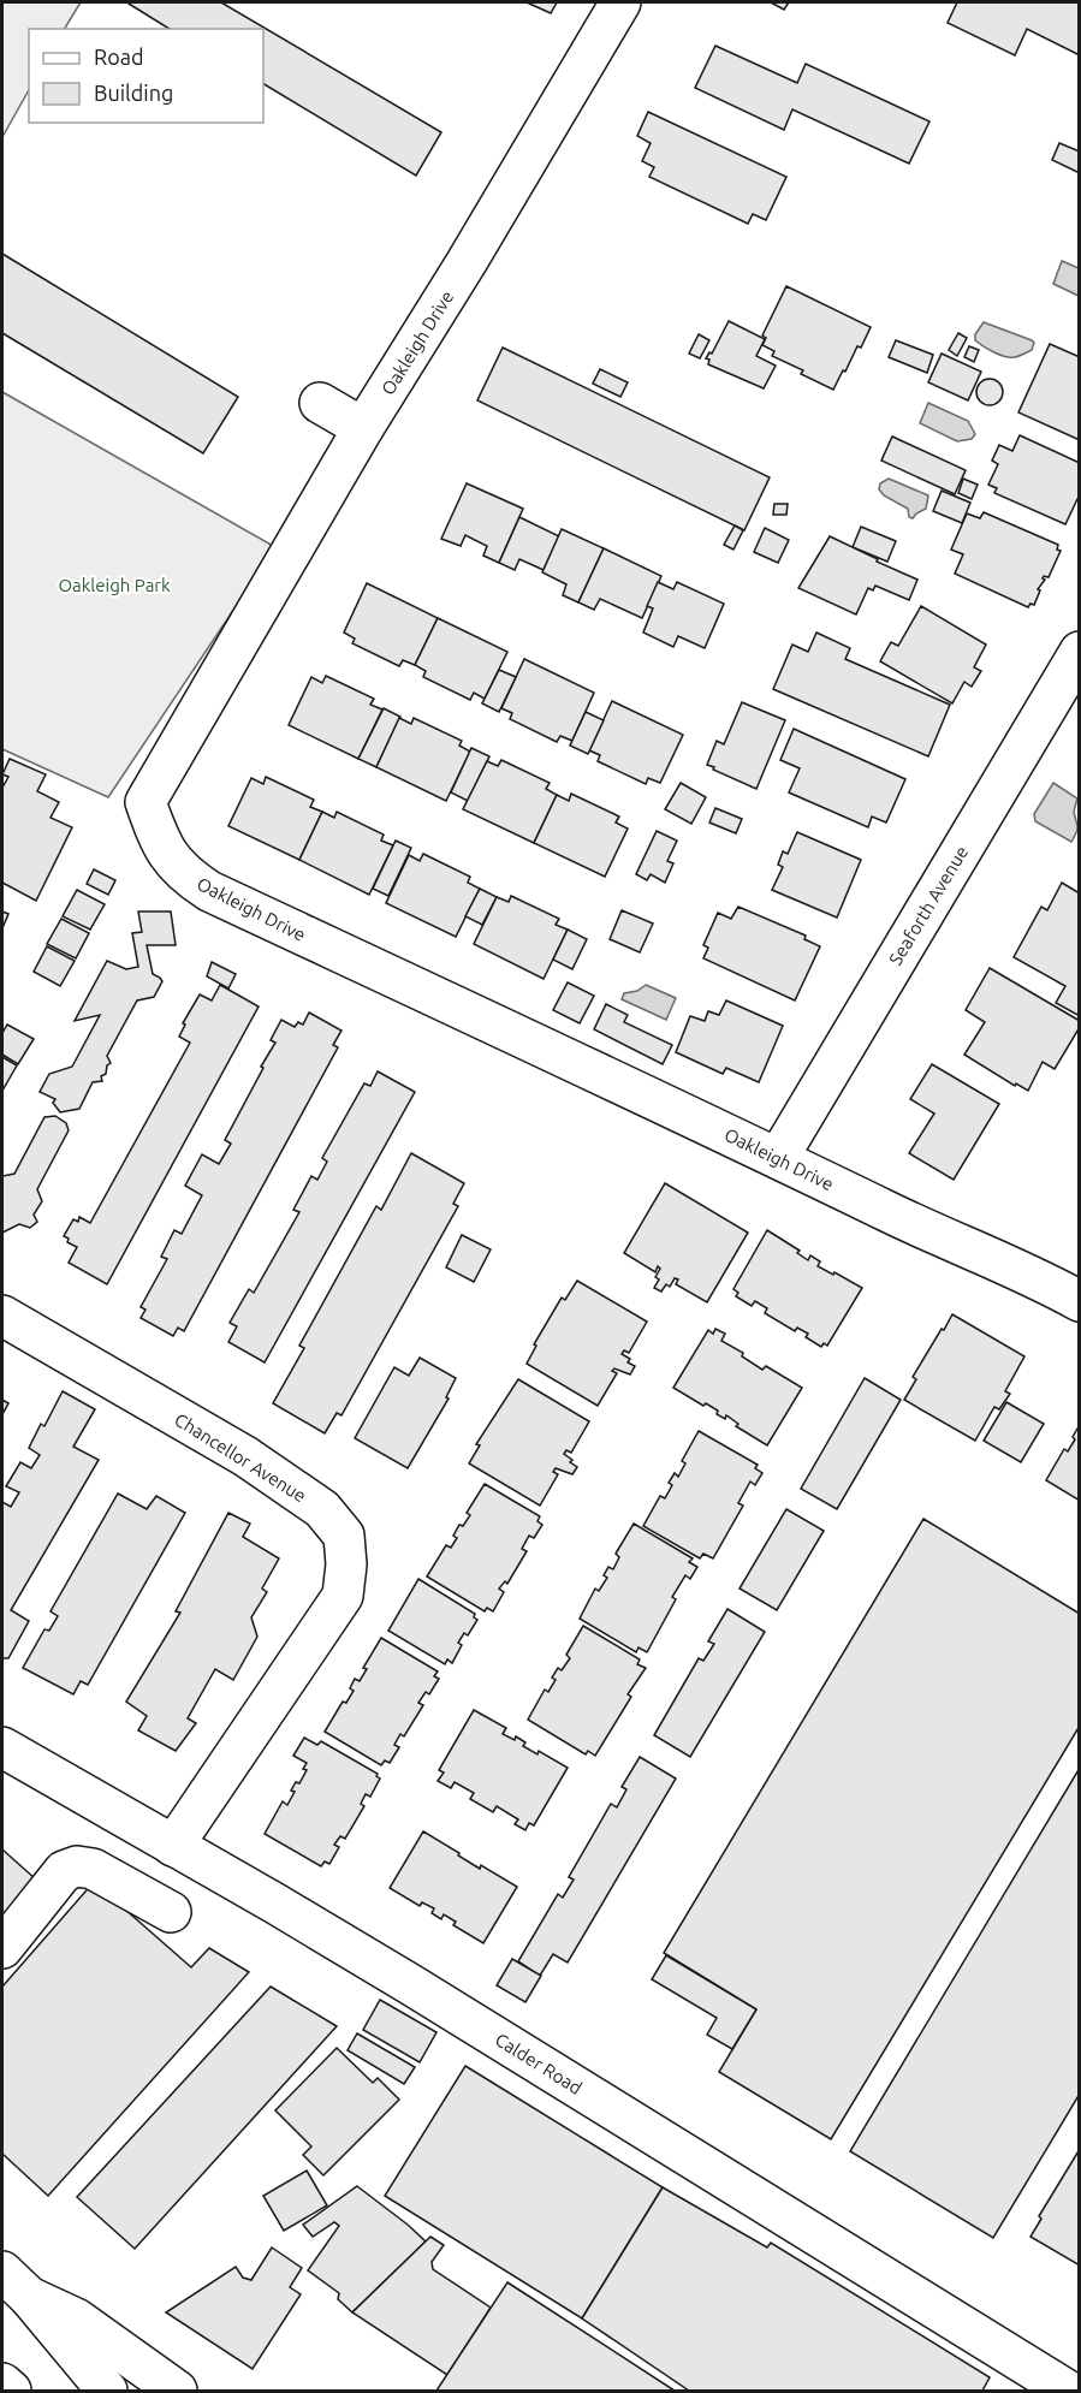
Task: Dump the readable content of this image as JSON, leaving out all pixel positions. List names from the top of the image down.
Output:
{
  "streets": {
    "street": [
      "Oakleigh Drive",
      "Seaforth Avenue",
      "Chancellor Avenue",
      "Calder Road"
    ]
  },
  "crossings": [
    ["Oakleigh Drive", "Seaforth Avenue"],
    ["Chancellor Avenue", "Calder Road"]
  ],
  "parks": ["Oakleigh Park"],
  "legend": ["Road", "Building"]
}
